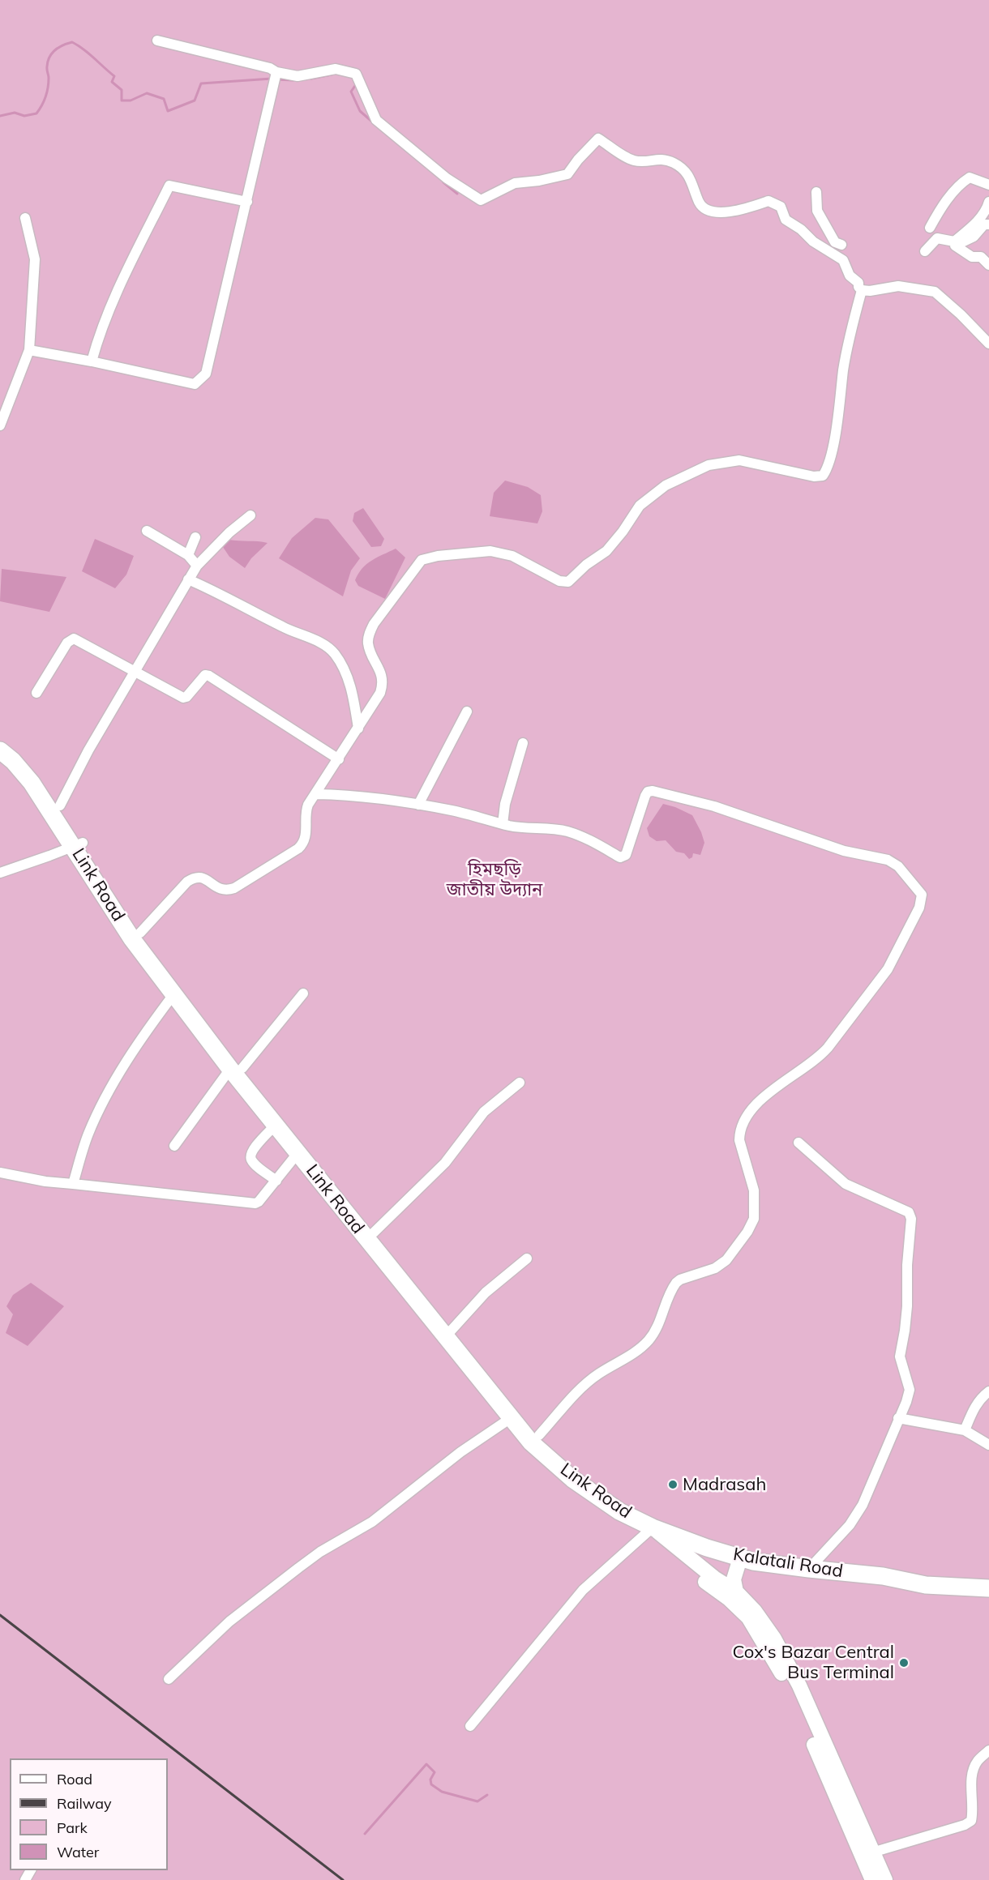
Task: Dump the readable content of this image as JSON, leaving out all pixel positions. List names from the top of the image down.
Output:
{
  "streets": {
    "highway": ["Link Road", "Kalatali Road"]
  },
  "crossings": [
    ["Link Road", "Kalatali Road"]
  ],
  "parks": ["হিমছড়ি জাতীয় উদ্যান"],
  "places": ["Madrasah", "Cox's Bazar Central Bus Terminal"],
  "legend": [
    "Road",
    "Railway",
    "Park",
    "Water"
  ]
}
